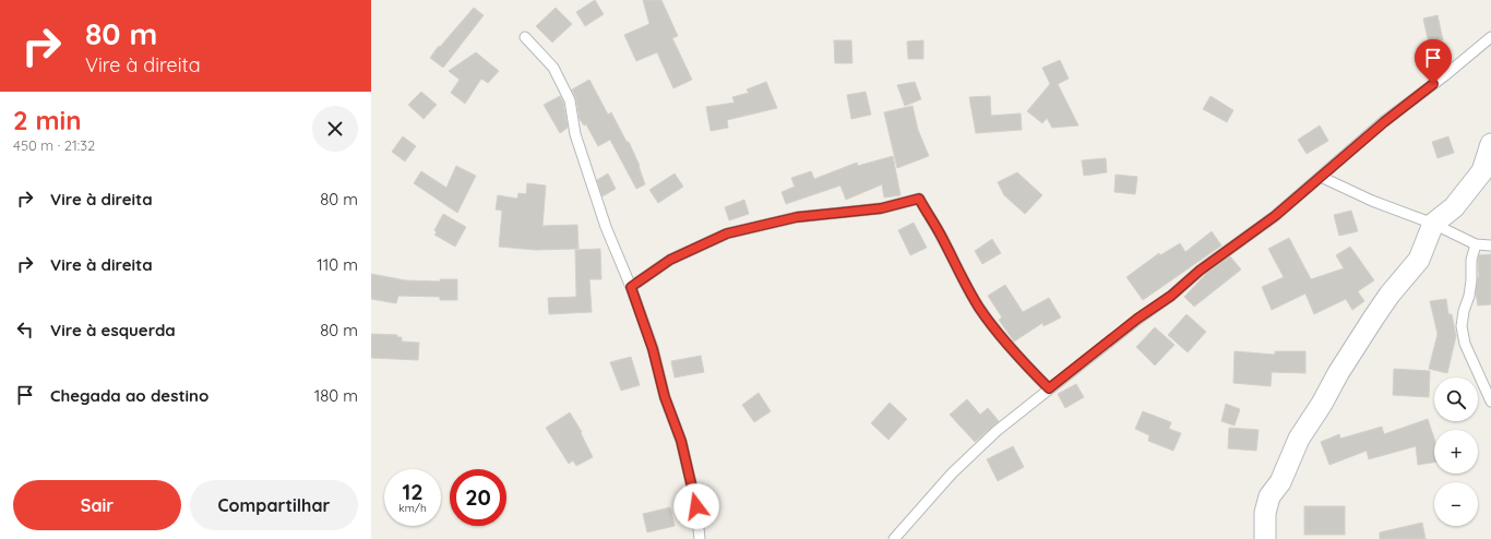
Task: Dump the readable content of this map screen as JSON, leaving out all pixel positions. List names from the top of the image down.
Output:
{
  "page": {
    "turn": ["80 m", "Vire à direita"],
    "heading": ["2 min", "450 m · 21:32"],
    "list": [
      {
        "name": "Vire à direita",
        "value": "80 m"
      },
      {
        "name": "Vire à direita",
        "value": "110 m"
      },
      {
        "name": "Vire à esquerda",
        "value": "80 m"
      },
      {
        "name": "Chegada ao destino",
        "value": "180 m"
      }
    ],
    "map_buttons": ["+", "−"],
    "speed": "12 km/h",
    "limit": "20",
    "buttons": ["Sair", "Compartilhar"]
  }
}
